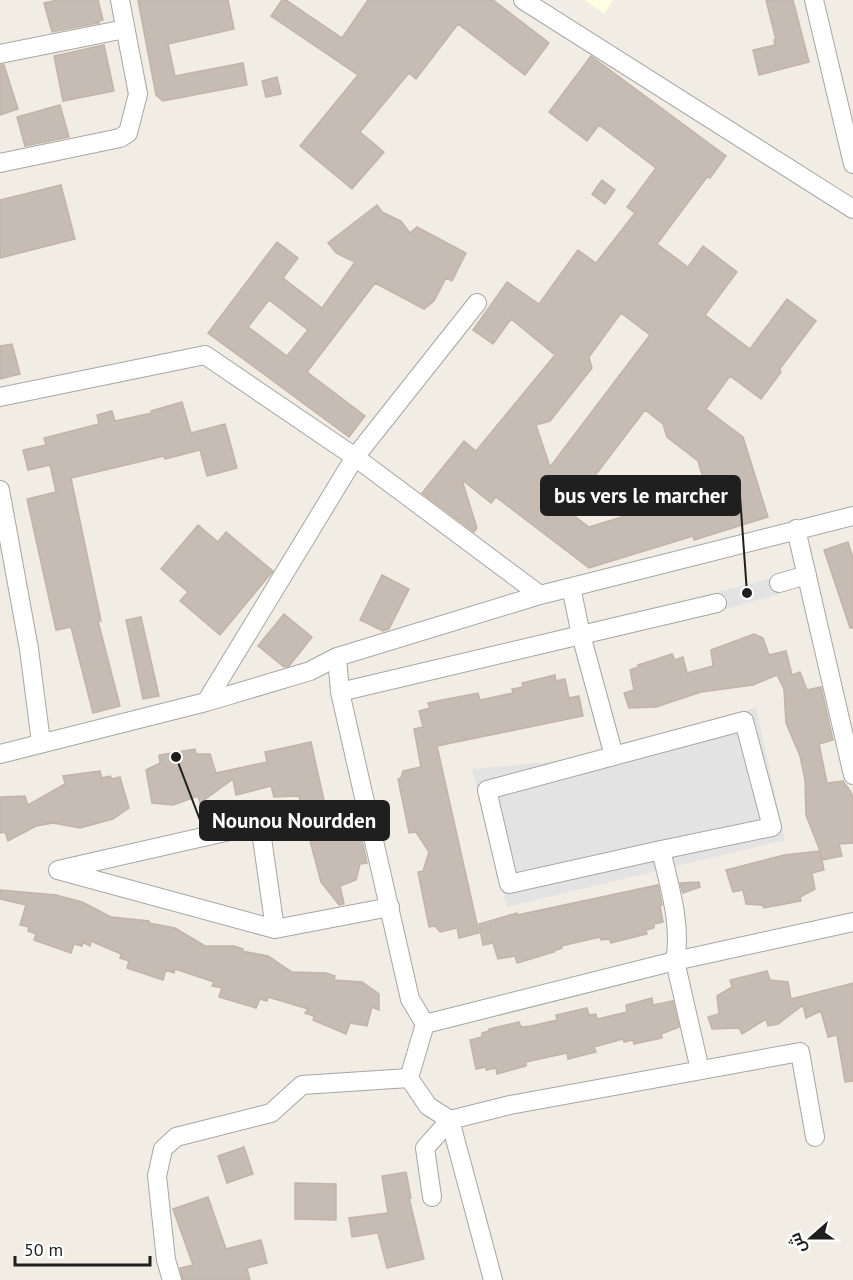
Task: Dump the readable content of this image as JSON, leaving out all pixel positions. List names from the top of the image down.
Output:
{
  "places": ["bus vers le marcher", "Nounou Nourdden"],
  "scale_bar": "50 m",
  "north": "left"
}
